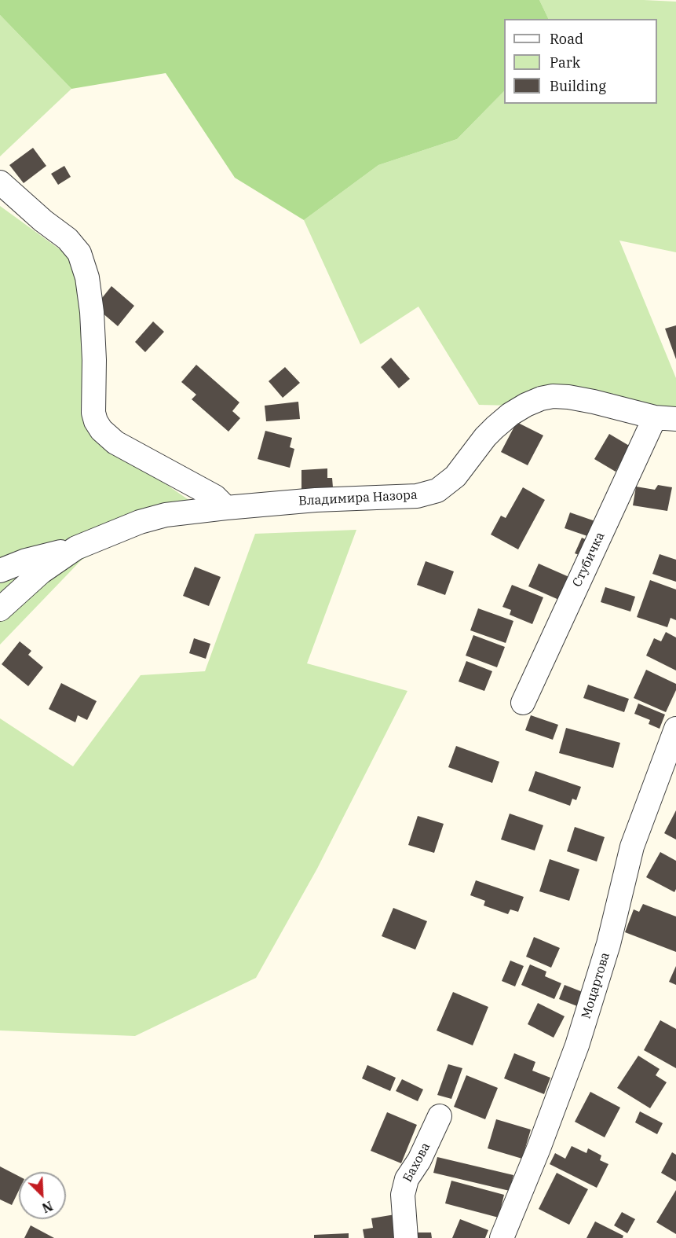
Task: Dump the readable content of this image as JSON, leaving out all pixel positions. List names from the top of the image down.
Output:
{
  "streets": {
    "street": [
      "Владимира Назора",
      "Стубичка",
      "Моцартова",
      "Бахова"
    ]
  },
  "crossings": [
    ["Владимира Назора", "Стубичка"]
  ],
  "legend": ["Road", "Park", "Building"],
  "north": "bottom right"
}
